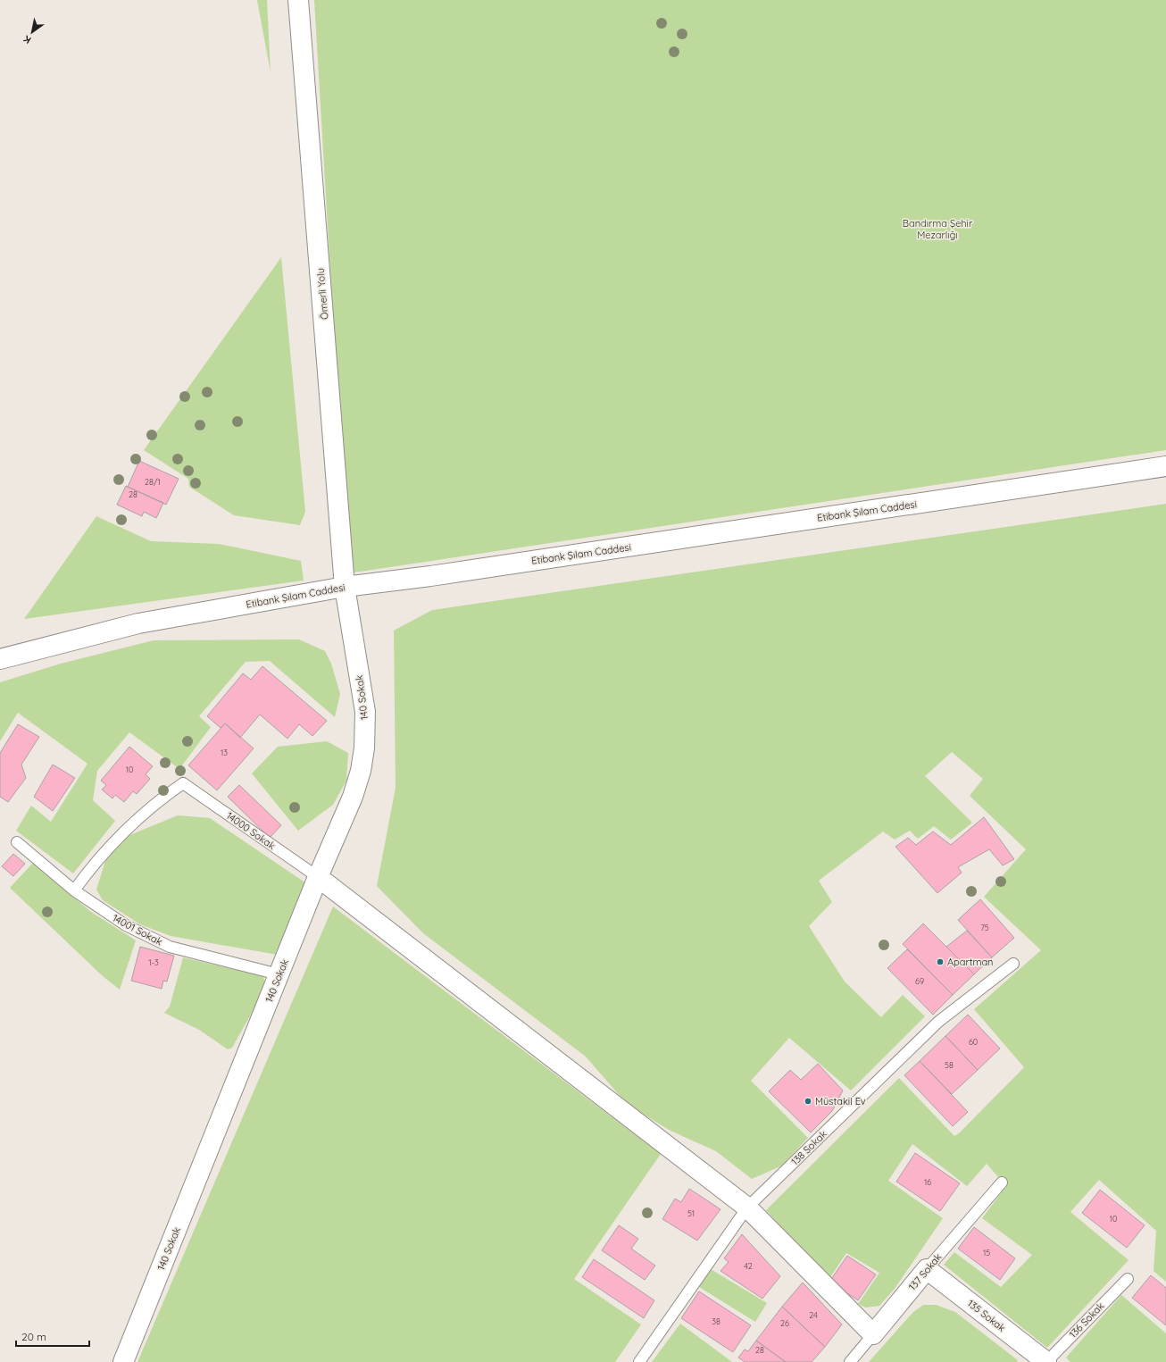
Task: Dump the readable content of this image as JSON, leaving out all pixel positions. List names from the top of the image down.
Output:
{
  "streets": {
    "street": [
      "Ömerli Yolu",
      "Etibank Şılam Caddesi",
      "140 Sokak",
      "137 Sokak",
      "135 Sokak"
    ],
    "lane": [
      "14000 Sokak",
      "14001 Sokak",
      "138 Sokak",
      "136 Sokak"
    ]
  },
  "crossings": [
    ["Ömerli Yolu", "Etibank Şılam Caddesi"],
    ["Ömerli Yolu", "140 Sokak"],
    ["Etibank Şılam Caddesi", "140 Sokak"],
    ["140 Sokak", "14000 Sokak"],
    ["140 Sokak", "14001 Sokak"],
    ["14000 Sokak", "14001 Sokak"],
    ["137 Sokak", "135 Sokak"],
    ["135 Sokak", "136 Sokak"]
  ],
  "parks": ["Bandırma Şehir Mezarlığı"],
  "places": ["Apartman", "Müstakil Ev"],
  "house_numbers": [
    "28/1",
    "28",
    "13",
    "10",
    "75",
    "1-3",
    "69",
    "60",
    "58",
    "16",
    "51",
    "10",
    "15",
    "42",
    "24",
    "38",
    "26",
    "28"
  ],
  "scale_bar": "20 m",
  "north": "bottom left"
}
